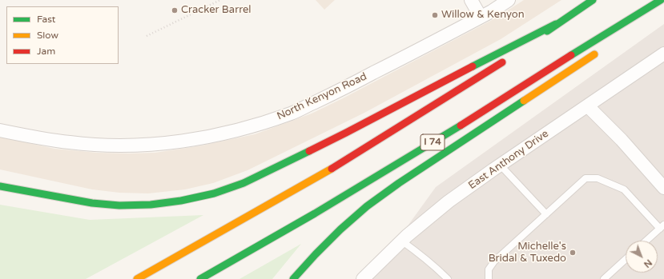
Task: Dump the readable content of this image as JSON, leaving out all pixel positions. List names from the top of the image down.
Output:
{
  "streets": {
    "highway": ["I 74"],
    "street": ["North Kenyon Road", "East Anthony Drive"]
  },
  "places": ["Cracker Barrel", "Willow & Kenyon", "Michelle's Bridal & Tuxedo"],
  "legend": ["Fast", "Slow", "Jam"],
  "north": "bottom right"
}
